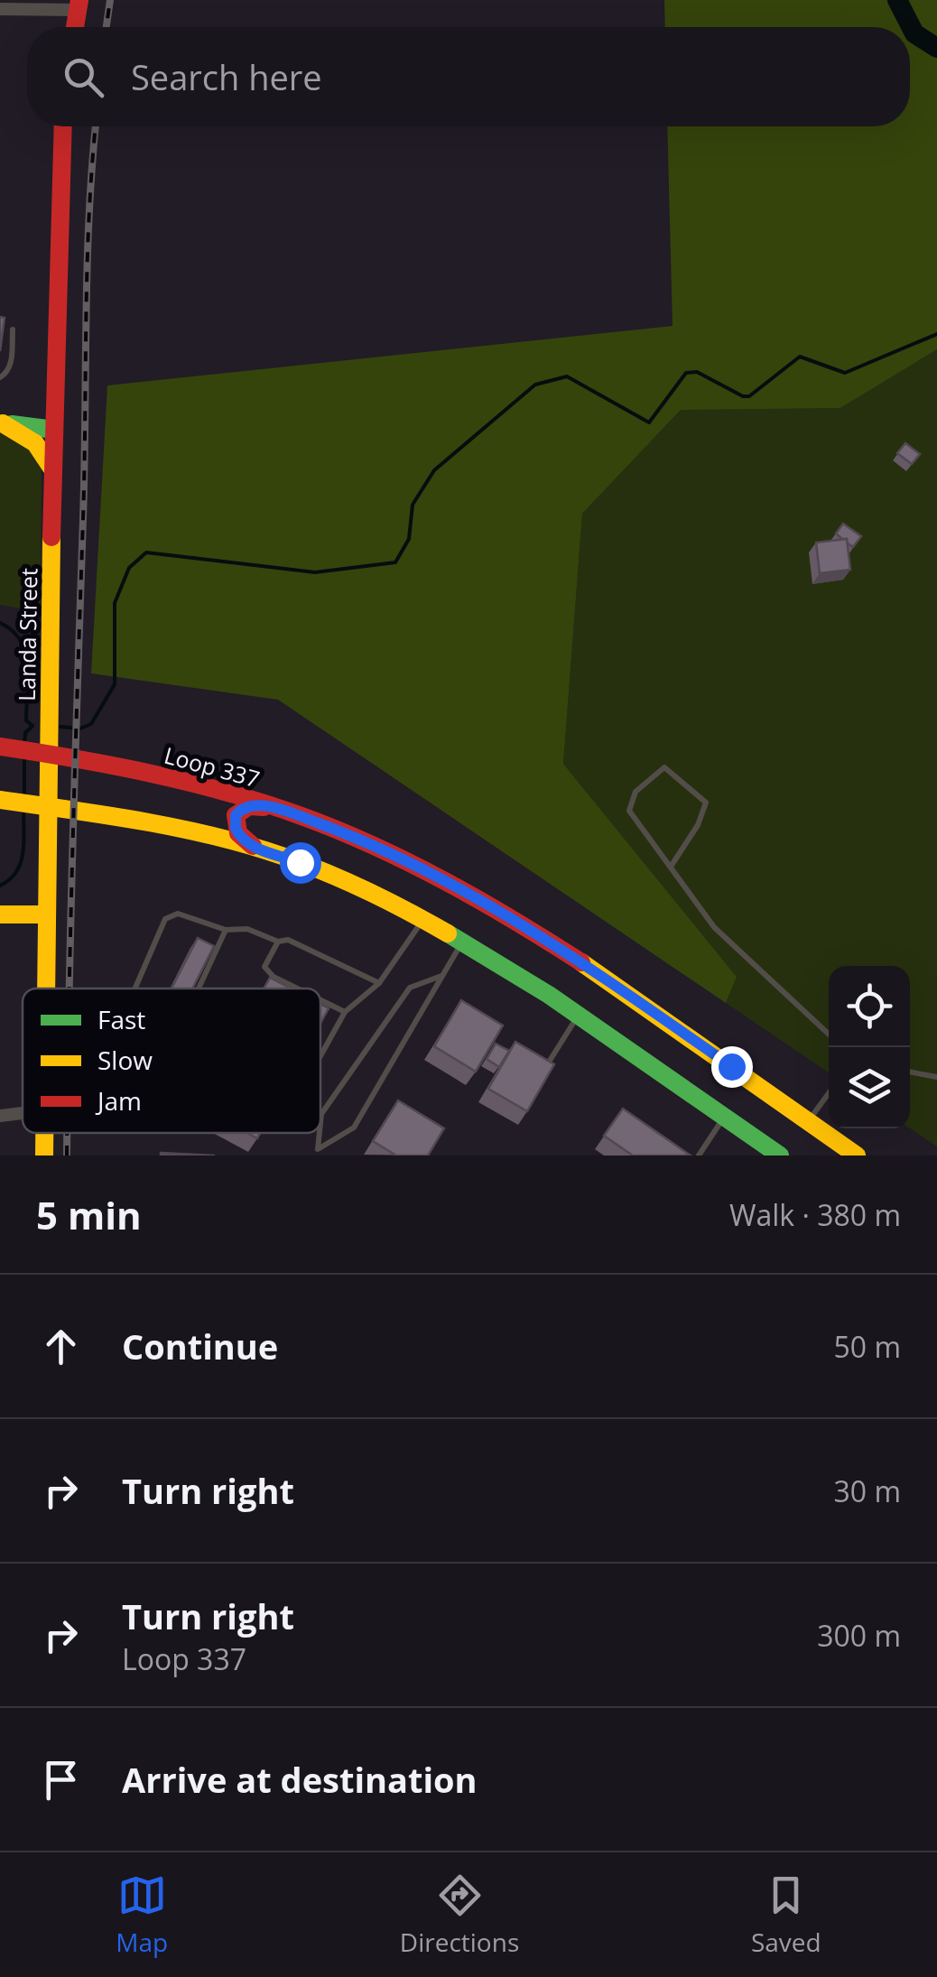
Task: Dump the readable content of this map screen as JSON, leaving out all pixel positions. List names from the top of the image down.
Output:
{
  "streets": {
    "main road": ["Landa Street", "Loop 337"]
  },
  "legend": ["Fast", "Slow", "Jam"],
  "page": {
    "search": "Search here",
    "heading": ["5 min", "Walk · 380 m"],
    "list": [
      ["Continue", "50 m"],
      ["Turn right", "30 m"],
      ["Turn right", "Loop 337", "300 m"],
      "Arrive at destination"
    ],
    "nav": ["Map", "Directions", "Saved"]
  }
}
